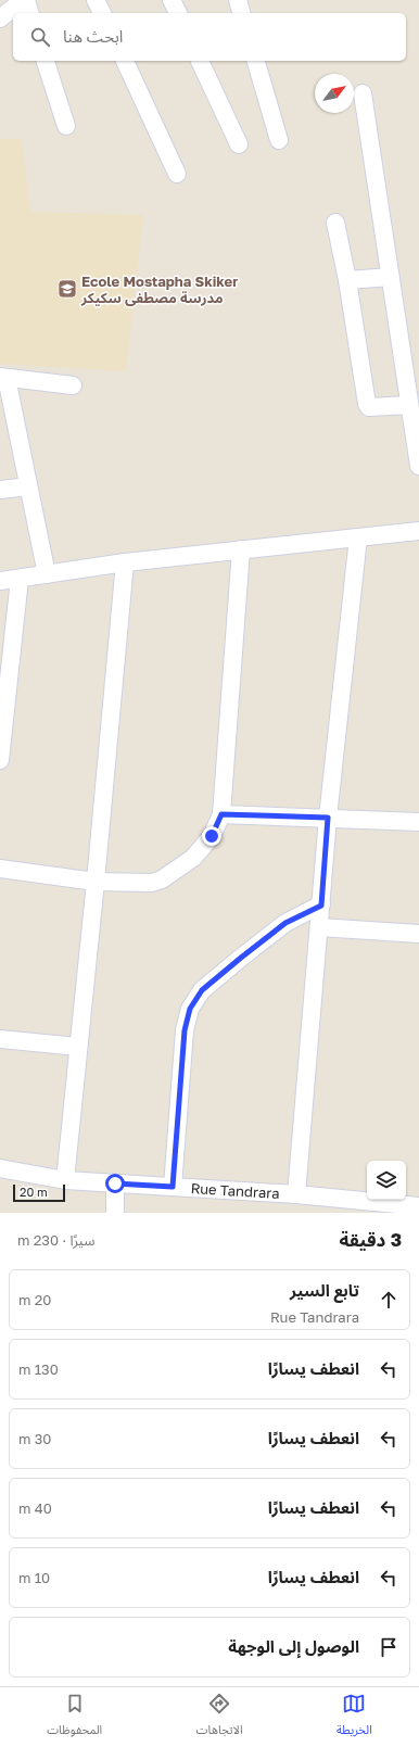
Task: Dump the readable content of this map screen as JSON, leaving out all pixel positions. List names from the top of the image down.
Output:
{
  "streets": {
    "street": ["Rue Tandrara"]
  },
  "places": {
    "school or university": ["Ecole Mostapha Skiker مدرسة مصطفى سكيكر"]
  },
  "scale_bar": "20 m",
  "north": "top right",
  "page": {
    "search": "ابحث هنا",
    "scale": "20 m",
    "heading": ["3 دقيقة", "سيرًا · 230 m"],
    "list": [
      ["تابع السير", "Rue Tandrara", "20 m"],
      ["انعطف يسارًا", "130 m"],
      ["انعطف يسارًا", "30 m"],
      ["انعطف يسارًا", "40 m"],
      ["انعطف يسارًا", "10 m"],
      "الوصول إلى الوجهة"
    ],
    "nav": ["الخريطة", "الاتجاهات", "المحفوظات"]
  }
}
